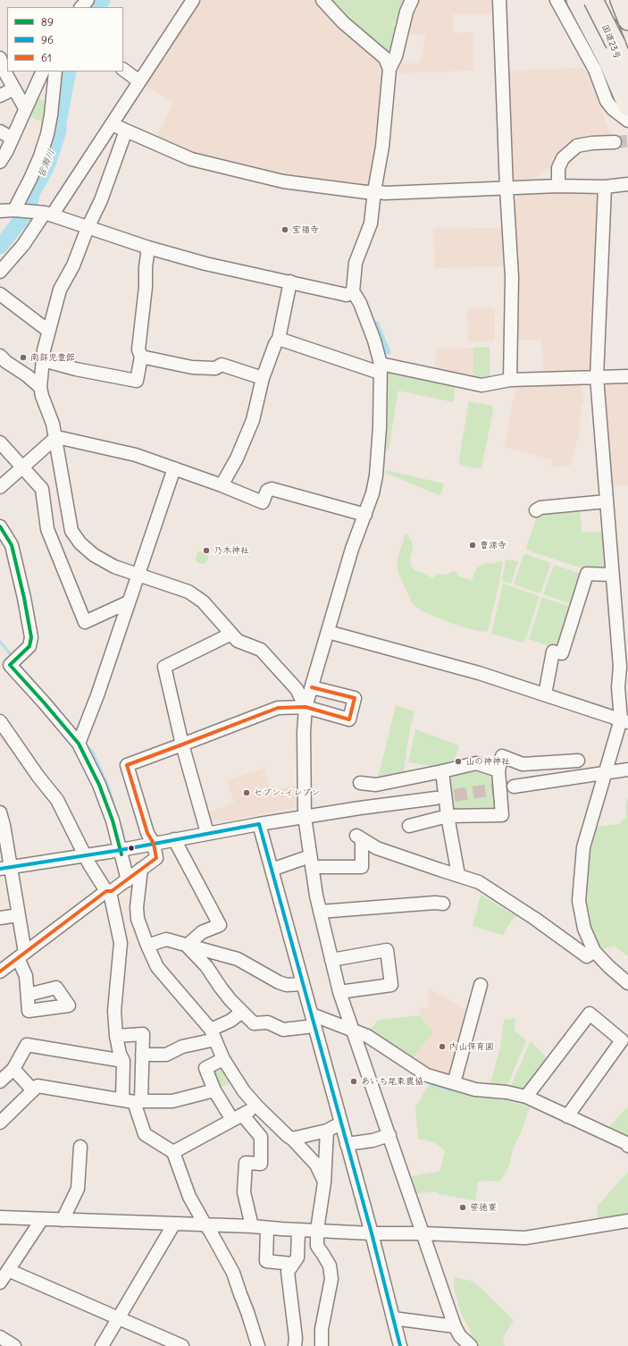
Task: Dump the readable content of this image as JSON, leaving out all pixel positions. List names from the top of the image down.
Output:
{
  "streets": {
    "highway": ["国道23号"]
  },
  "water": ["皆瀬川"],
  "places": [
    "宝福寺",
    "南部児童館",
    "曹源寺",
    "乃木神社",
    "山の神神社",
    "セブン-イレブン",
    "内山保育園",
    "あいち尾東農協",
    "笹徳寮"
  ],
  "lines": ["transit line 89", "transit line 61", "transit line 96"],
  "legend": ["89", "96", "61"]
}
